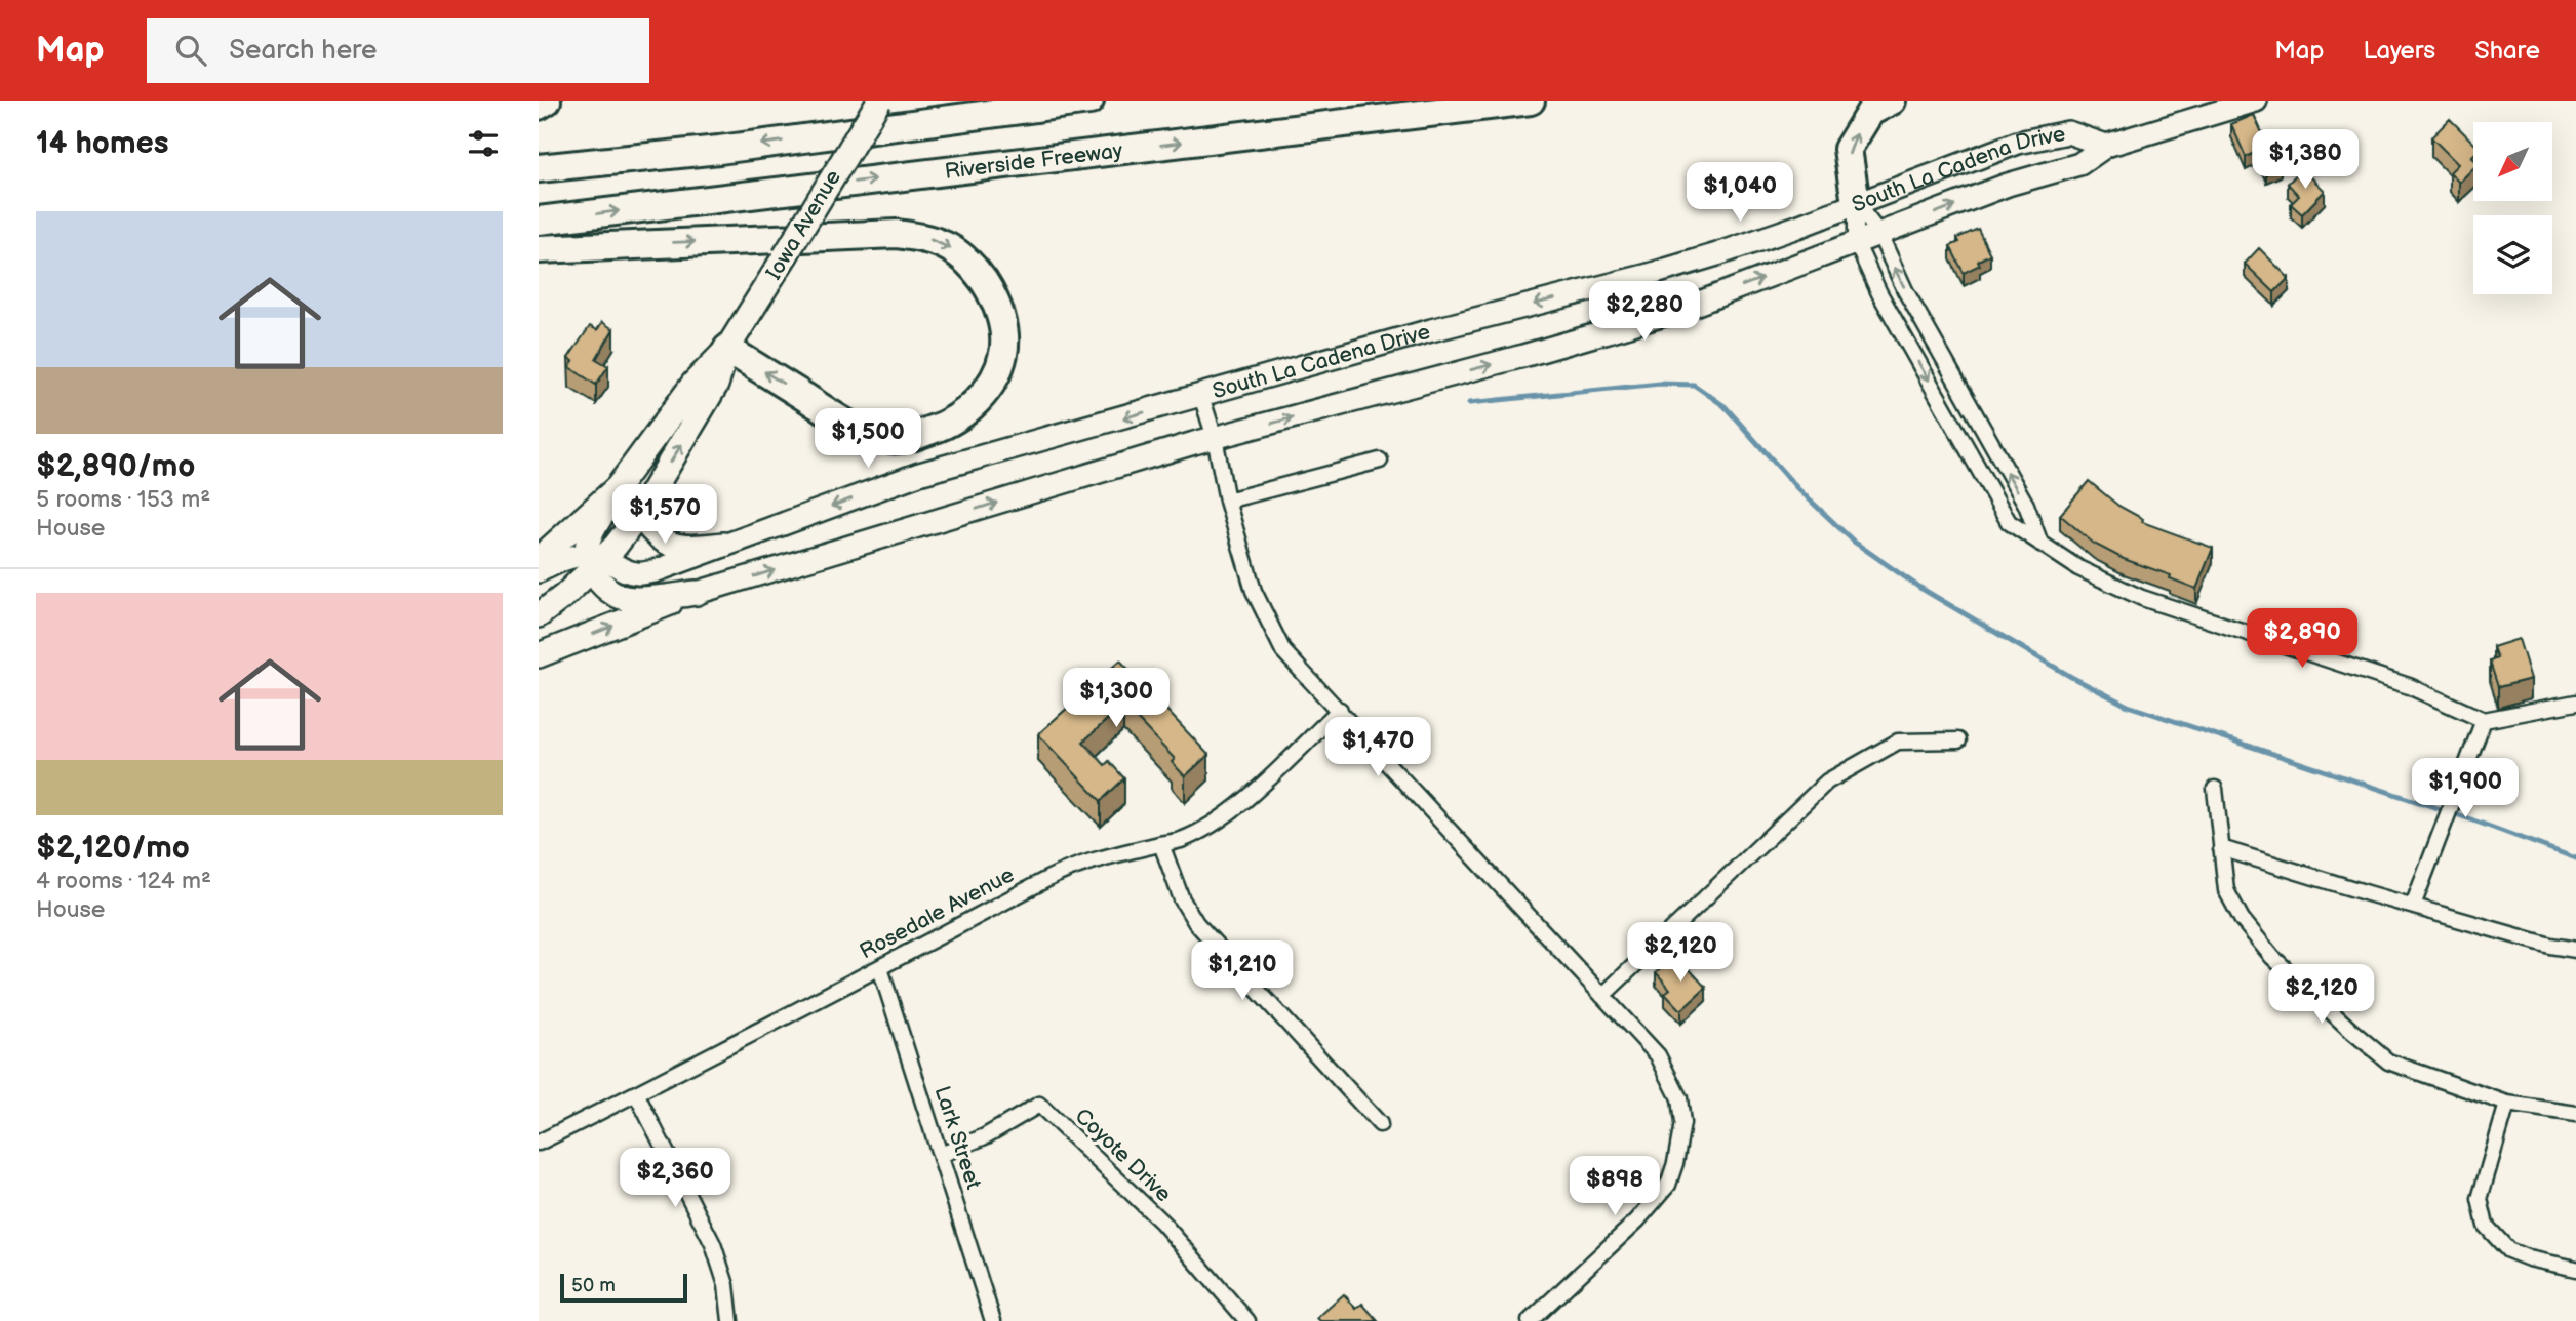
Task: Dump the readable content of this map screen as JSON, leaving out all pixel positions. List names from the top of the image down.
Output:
{
  "streets": {
    "highway": ["Riverside Freeway"],
    "main road": ["South La Cadena Drive", "Iowa Avenue"],
    "street": ["Rosedale Avenue", "Lark Street", "Coyote Drive"]
  },
  "crossings": [
    ["South La Cadena Drive", "Iowa Avenue"],
    ["Rosedale Avenue", "Lark Street"],
    ["Lark Street", "Coyote Drive"]
  ],
  "scale_bar": "50 m",
  "north": "bottom left",
  "page": {
    "header": "Map",
    "search": "Search here",
    "nav": ["Map", "Layers", "Share"],
    "heading": "14 homes",
    "price": [
      "$1,380",
      "$1,040",
      "$2,280",
      "$1,500",
      "$1,570",
      "$2,890",
      "$1,300",
      "$1,470",
      "$1,900",
      "$2,120",
      "$1,210",
      "$2,120",
      "$2,360",
      "$898"
    ],
    "list": [
      {
        "name": "$2,890/mo",
        "note": "5 rooms · 153 m² · House"
      },
      {
        "name": "$2,120/mo",
        "note": "4 rooms · 124 m² · House"
      }
    ],
    "scale": "50 m"
  }
}
